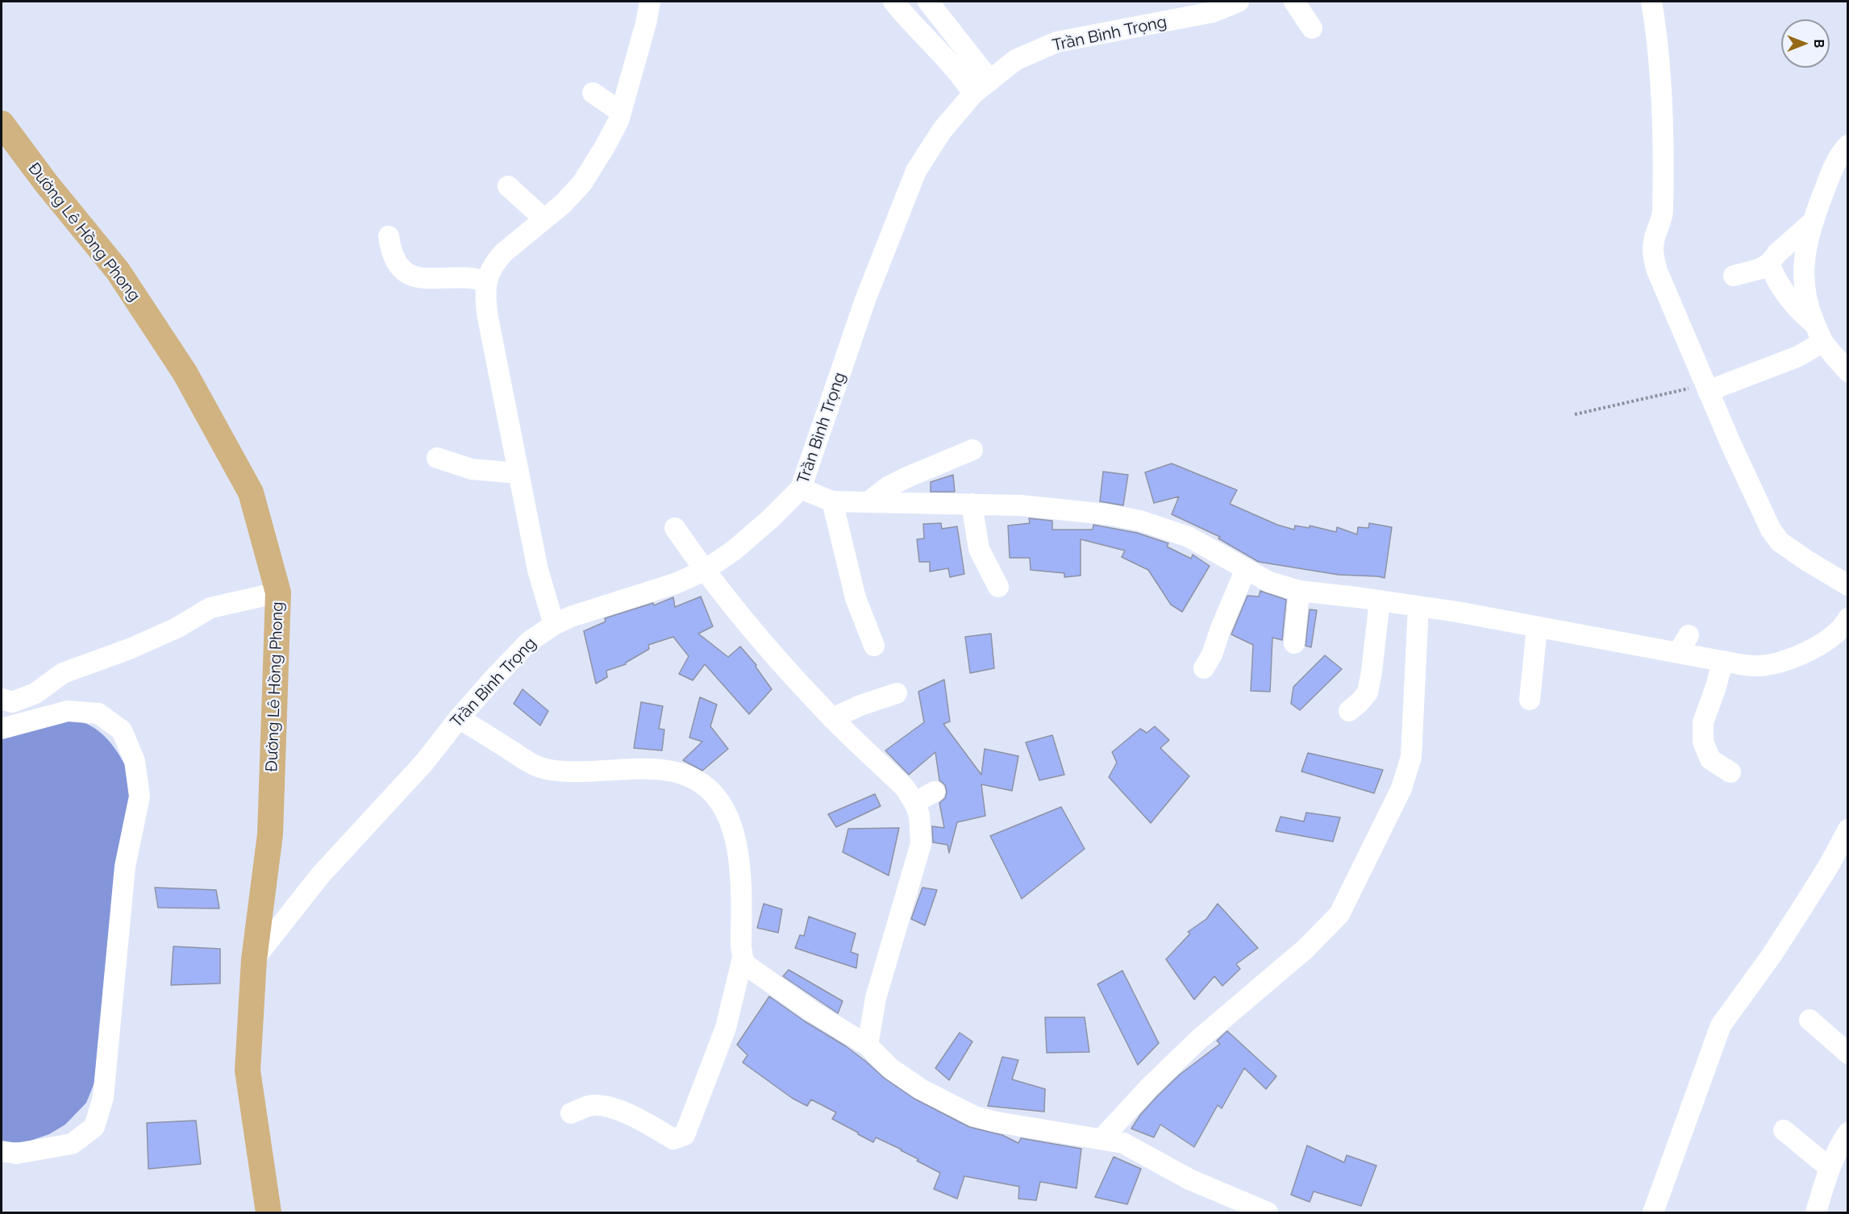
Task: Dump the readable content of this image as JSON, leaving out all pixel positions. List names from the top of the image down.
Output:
{
  "streets": {
    "main road": ["Đường Lê Hồng Phong"],
    "street": ["Trần Bình Trọng"]
  },
  "crossings": [
    ["Trần Bình Trọng", "Đường Lê Hồng Phong"]
  ],
  "north": "right"
}
